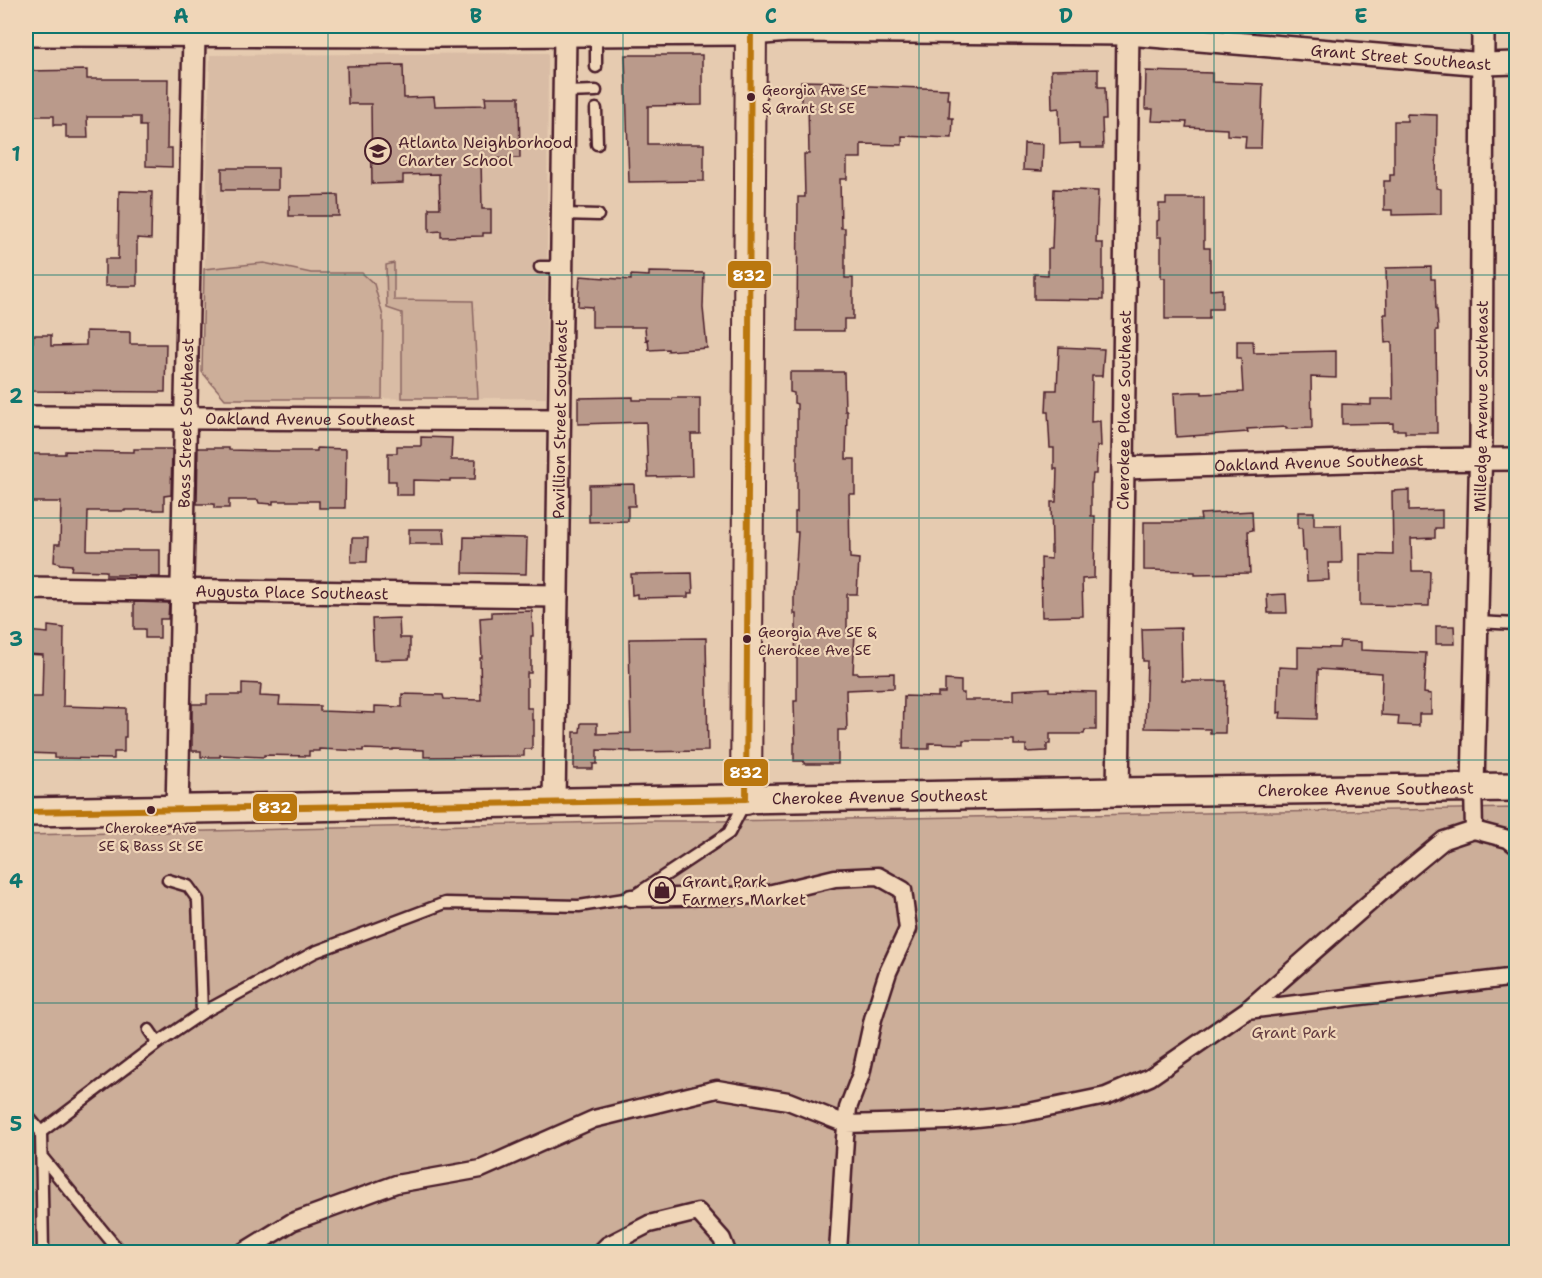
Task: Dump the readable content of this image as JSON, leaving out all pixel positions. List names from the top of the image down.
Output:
{
  "streets": {
    "street": [
      "Grant Street Southeast",
      "Milledge Avenue Southeast",
      "Cherokee Place Southeast",
      "Oakland Avenue Southeast",
      "Pavillion Street Southeast",
      "Bass Street Southeast",
      "Augusta Place Southeast",
      "Cherokee Avenue Southeast"
    ]
  },
  "crossings": [
    ["Grant Street Southeast", "Milledge Avenue Southeast"],
    ["Grant Street Southeast", "Cherokee Place Southeast"],
    ["Grant Street Southeast", "Pavillion Street Southeast"],
    ["Grant Street Southeast", "Bass Street Southeast"],
    ["Milledge Avenue Southeast", "Oakland Avenue Southeast"],
    ["Milledge Avenue Southeast", "Cherokee Avenue Southeast"],
    ["Cherokee Place Southeast", "Oakland Avenue Southeast"],
    ["Cherokee Place Southeast", "Cherokee Avenue Southeast"],
    ["Oakland Avenue Southeast", "Pavillion Street Southeast"],
    ["Oakland Avenue Southeast", "Bass Street Southeast"],
    ["Pavillion Street Southeast", "Augusta Place Southeast"],
    ["Pavillion Street Southeast", "Cherokee Avenue Southeast"],
    ["Bass Street Southeast", "Augusta Place Southeast"],
    ["Bass Street Southeast", "Cherokee Avenue Southeast"]
  ],
  "parks": ["Grant Park"],
  "places": {
    "other": ["Georgia Ave SE & Grant St SE", "Georgia Ave SE & Cherokee Ave SE", "Cherokee Ave SE & Bass St SE"],
    "school or university": ["Atlanta Neighborhood Charter School"],
    "shop": ["Grant Park Farmers Market"]
  },
  "lines": ["transit line 832"],
  "grid": {
    "columns": [
      "A",
      "B",
      "C",
      "D",
      "E"
    ],
    "rows": [
      "1",
      "2",
      "3",
      "4",
      "5"
    ]
  }
}
